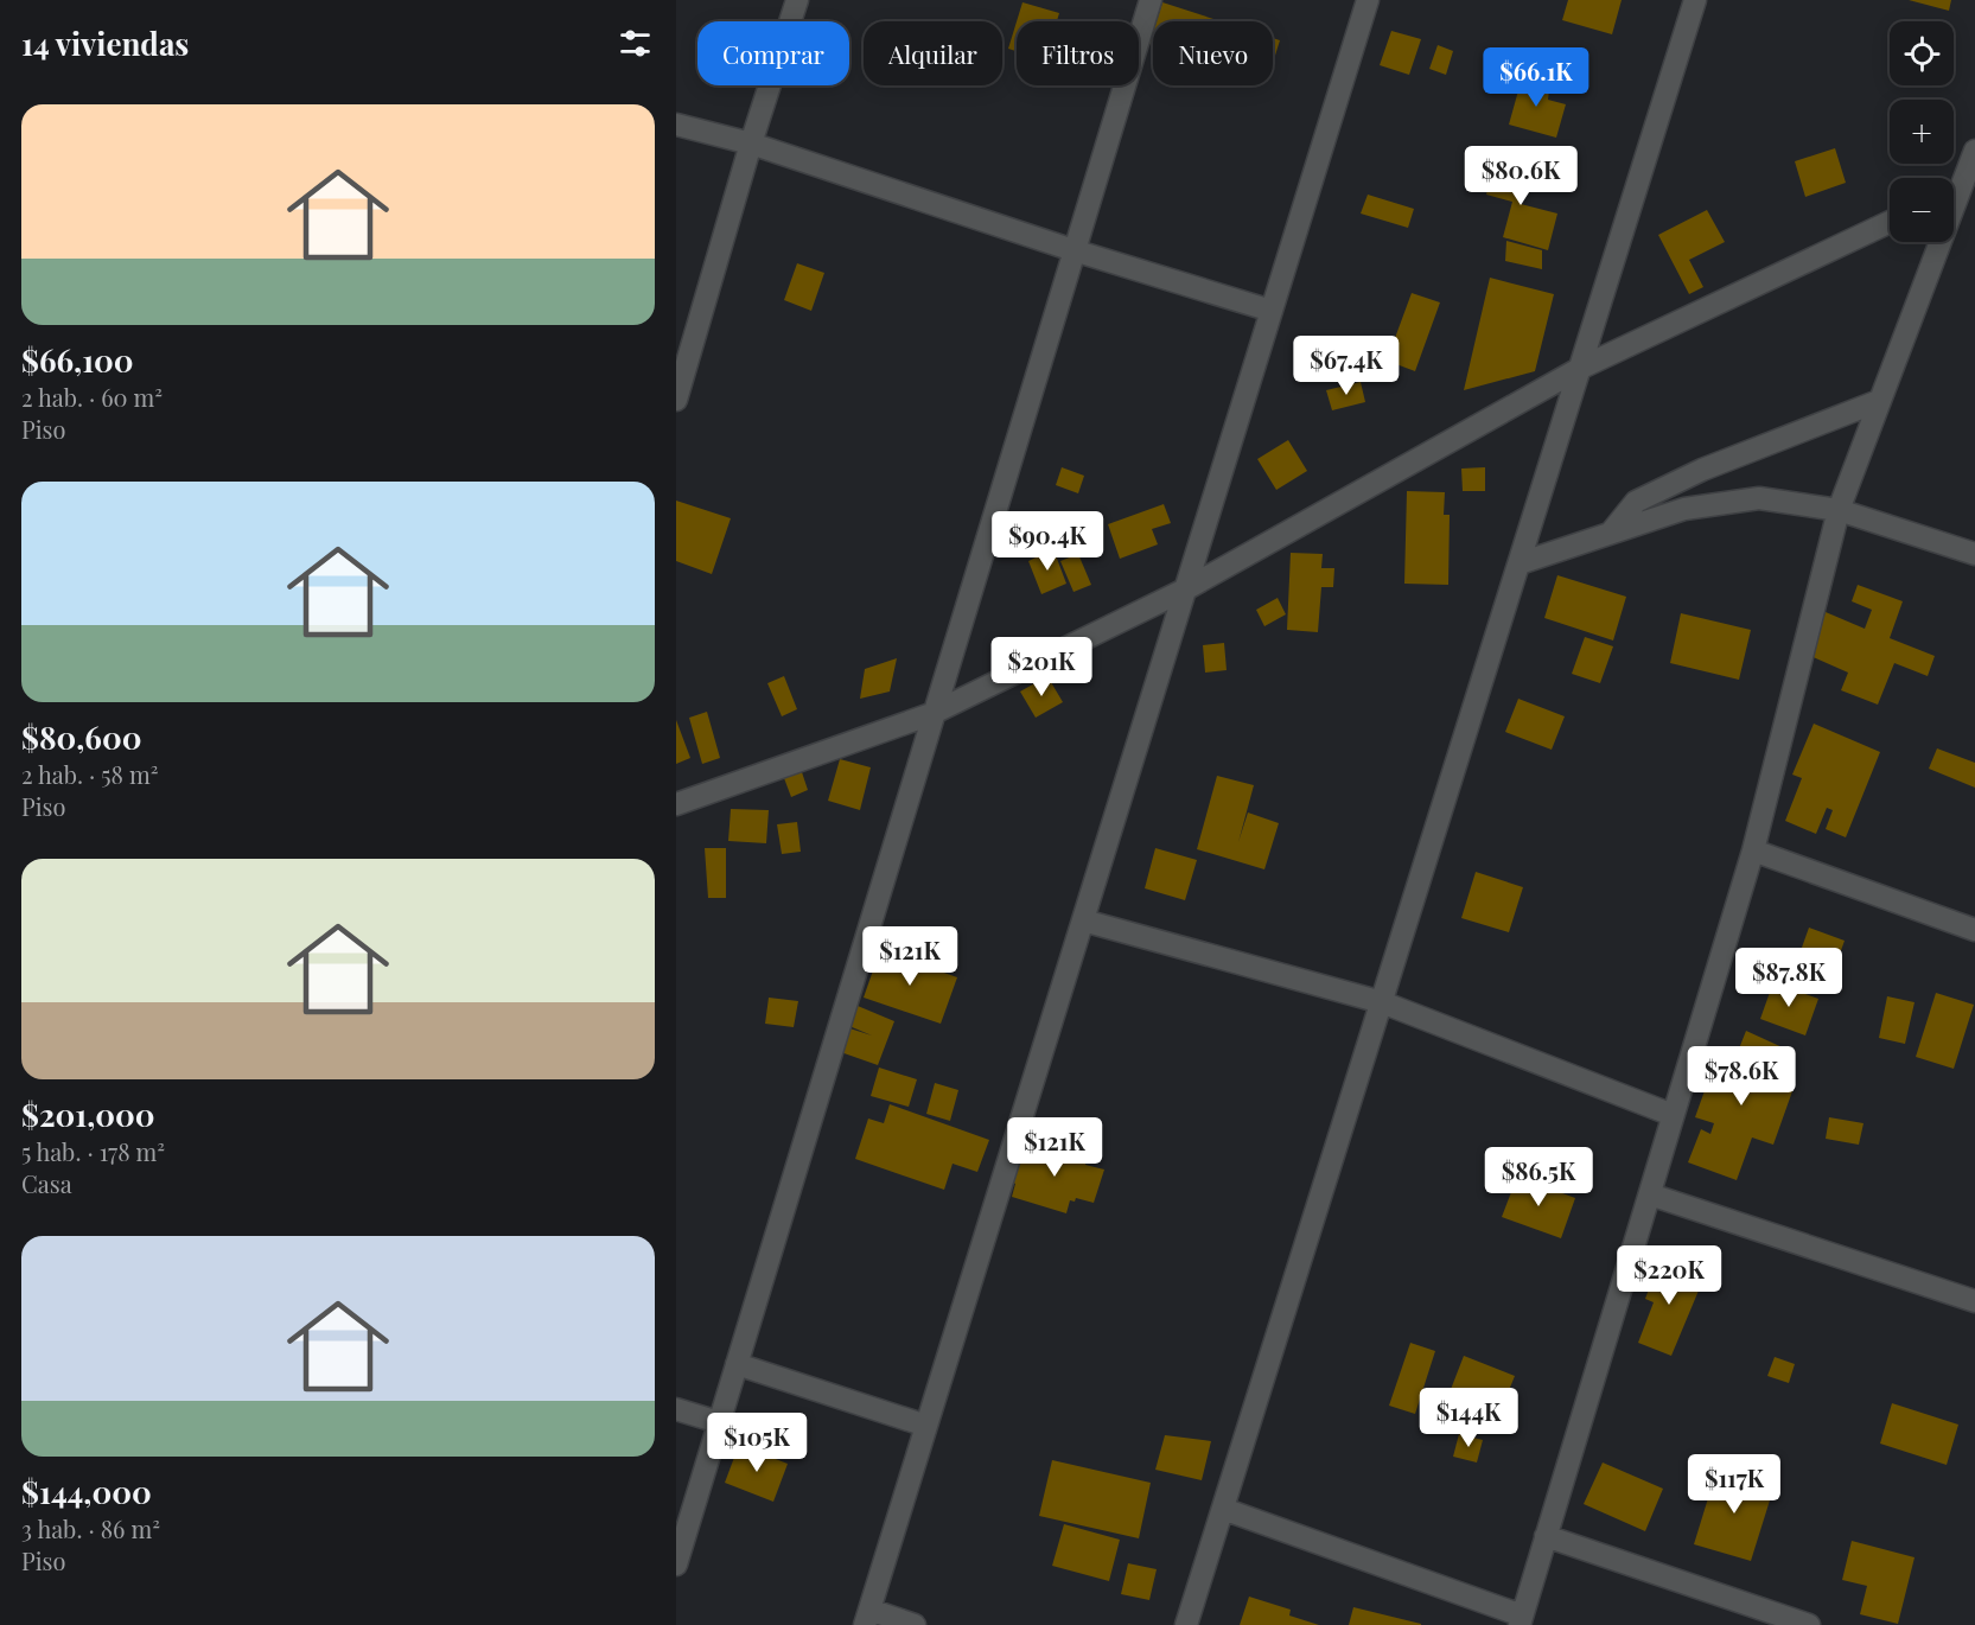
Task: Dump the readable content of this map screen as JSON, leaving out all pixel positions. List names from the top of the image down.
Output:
{
  "page": {
    "heading": "14 viviendas",
    "map_buttons": ["+", "−"],
    "chip": [
      "Comprar",
      "Alquilar",
      "Filtros",
      "Nuevo"
    ],
    "price": [
      "$66.1K",
      "$80.6K",
      "$67.4K",
      "$90.4K",
      "$201K",
      "$121K",
      "$87.8K",
      "$78.6K",
      "$121K",
      "$86.5K",
      "$220K",
      "$144K",
      "$105K",
      "$117K"
    ],
    "list": [
      {
        "name": "$66,100",
        "note": "2 hab. · 60 m² · Piso"
      },
      {
        "name": "$80,600",
        "note": "2 hab. · 58 m² · Piso"
      },
      {
        "name": "$201,000",
        "note": "5 hab. · 178 m² · Casa"
      },
      {
        "name": "$144,000",
        "note": "3 hab. · 86 m² · Piso"
      }
    ]
  }
}
